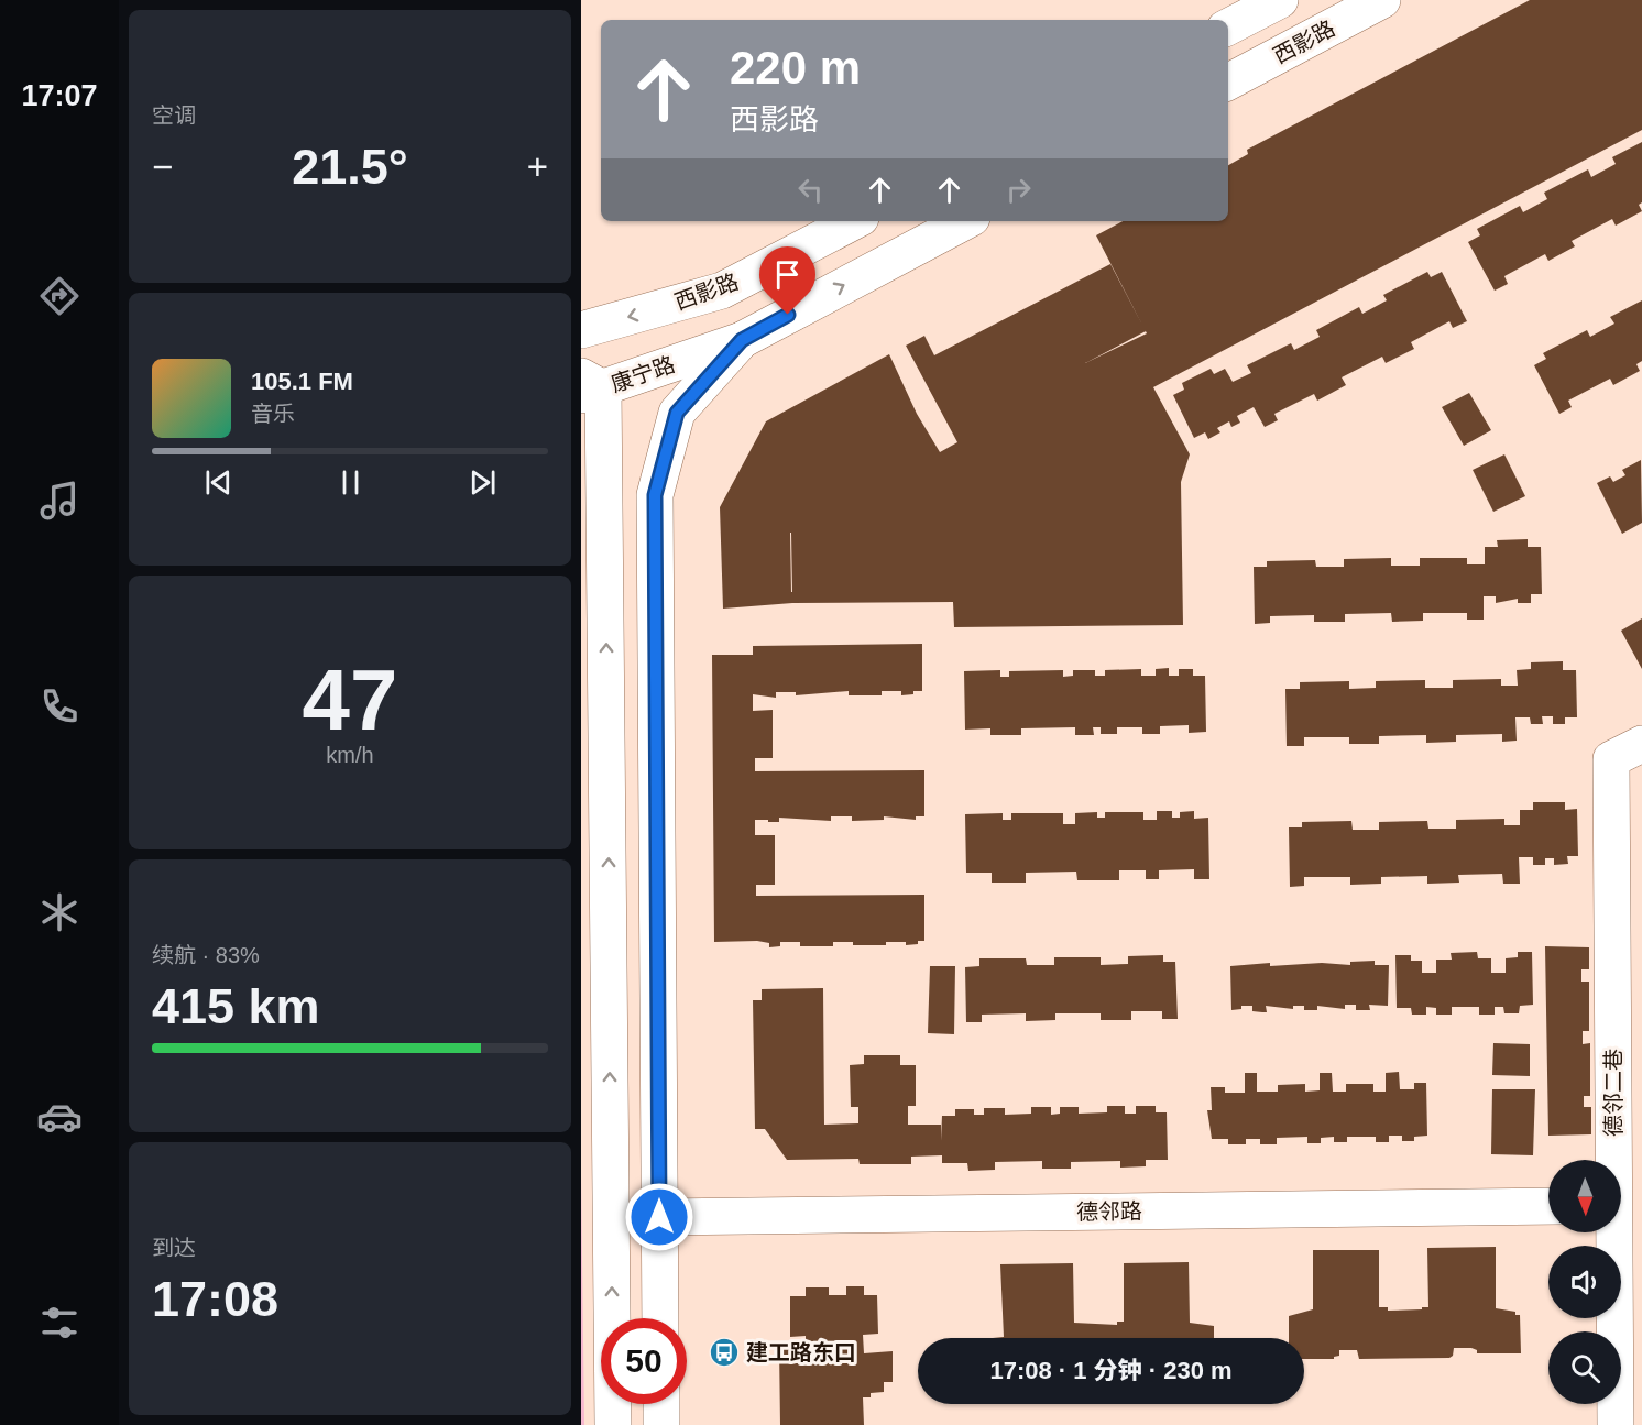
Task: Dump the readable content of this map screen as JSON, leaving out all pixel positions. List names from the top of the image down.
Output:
{
  "streets": {
    "main road": [
      "西影路",
      "康宁路",
      "德邻二巷",
      "德邻路"
    ]
  },
  "places": {
    "bus stop": ["建工路东口"]
  },
  "north": "bottom",
  "page": {
    "tabs": "17:07",
    "tile": [
      "空调",
      ["47", "km/h"],
      ["续航 · 83%", "415 km"],
      ["到达", "17:08"]
    ],
    "turn": ["220 m", "西影路"],
    "heat": ["−", "21.5°", "+"],
    "song": ["105.1 FM", "音乐"],
    "limit": "50",
    "trip": "17:08 · 1 分钟 · 230 m"
  }
}
